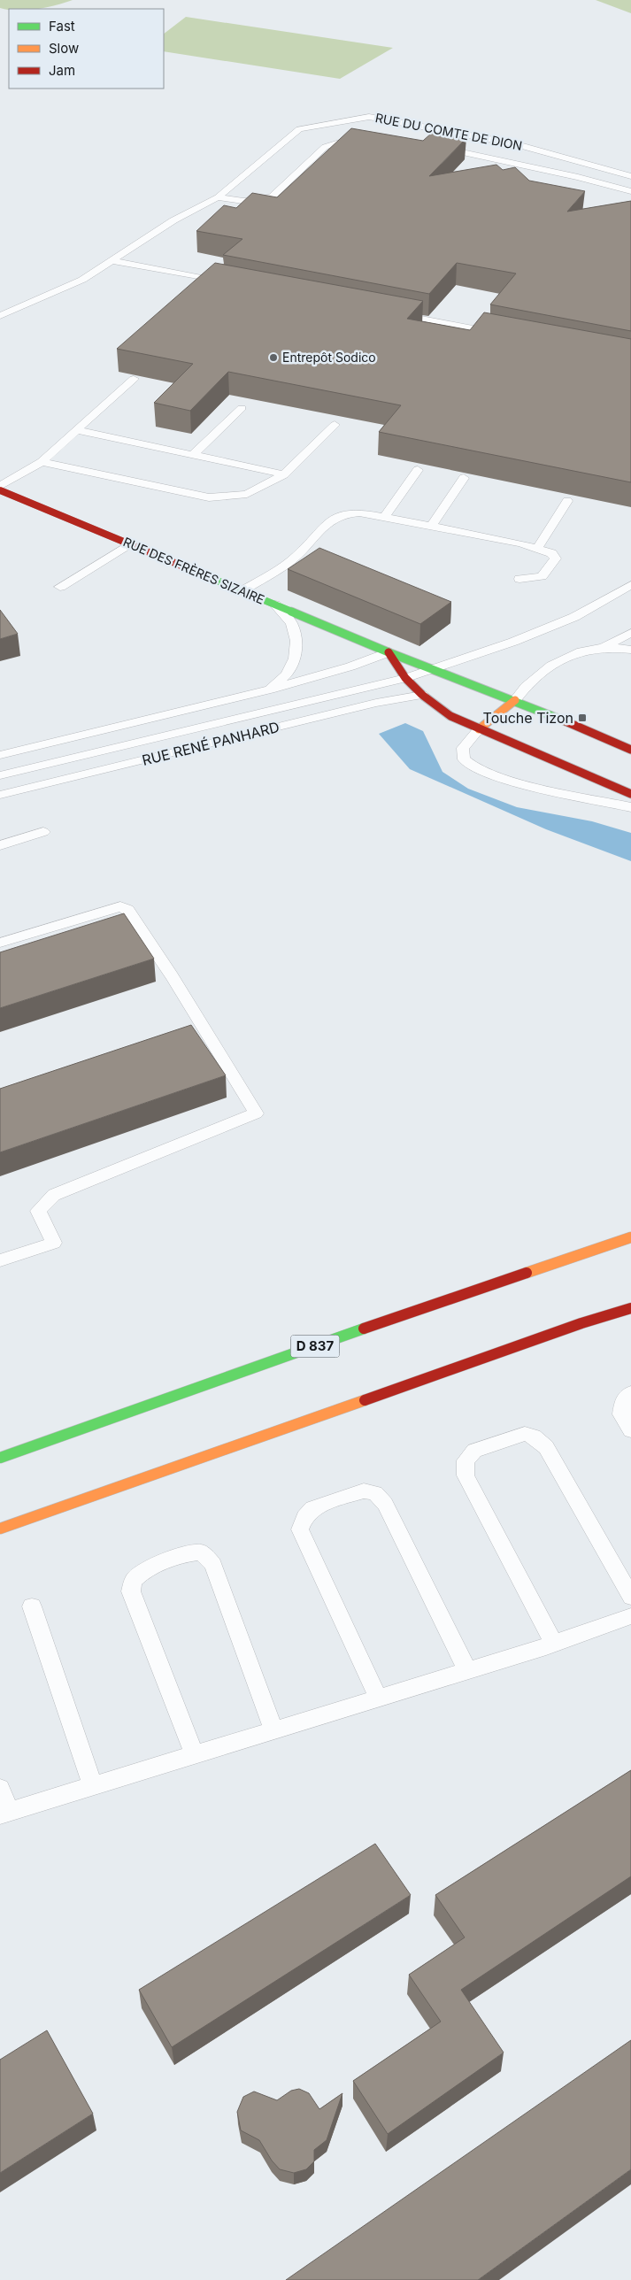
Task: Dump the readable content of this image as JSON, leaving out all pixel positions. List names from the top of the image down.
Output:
{
  "streets": {
    "street": ["RUE DES FRÈRES SIZAIRE", "D 837"],
    "lane": ["RUE DU COMTE DE DION", "RUE RENÉ PANHARD"]
  },
  "places": {
    "other": ["Entrepôt Sodico"],
    "transit": ["Touche Tizon"]
  },
  "legend": ["Fast", "Slow", "Jam"]
}
